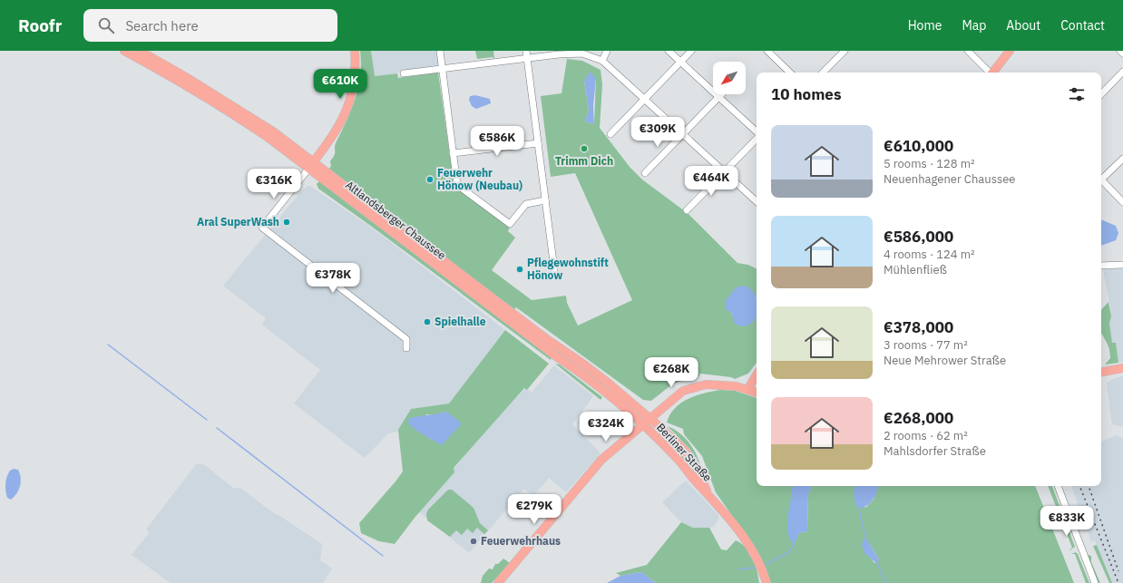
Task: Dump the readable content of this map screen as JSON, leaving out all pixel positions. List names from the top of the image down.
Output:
{
  "streets": {
    "main road": ["Altlandsberger Chaussee", "Berliner Straße"]
  },
  "crossings": [
    ["Altlandsberger Chaussee", "Berliner Straße"]
  ],
  "places": [
    "Trimm Dich",
    "Feuerwehr Hönow (Neubau)",
    "Aral SuperWash",
    "Pflegewohnstift Hönow",
    "Spielhalle",
    "Feuerwehrhaus"
  ],
  "north": "bottom left",
  "page": {
    "header": "Roofr",
    "search": "Search here",
    "nav": [
      "Home",
      "Map",
      "About",
      "Contact"
    ],
    "price": [
      "€610K",
      "€309K",
      "€586K",
      "€464K",
      "€316K",
      "€378K",
      "€268K",
      "€324K",
      "€279K",
      "€833K"
    ],
    "heading": "10 homes",
    "list": [
      {
        "name": "€610,000",
        "note": "5 rooms · 128 m² · Neuenhagener Chaussee"
      },
      {
        "name": "€586,000",
        "note": "4 rooms · 124 m² · Mühlenfließ"
      },
      {
        "name": "€378,000",
        "note": "3 rooms · 77 m² · Neue Mehrower Straße"
      },
      {
        "name": "€268,000",
        "note": "2 rooms · 62 m² · Mahlsdorfer Straße"
      }
    ]
  }
}
